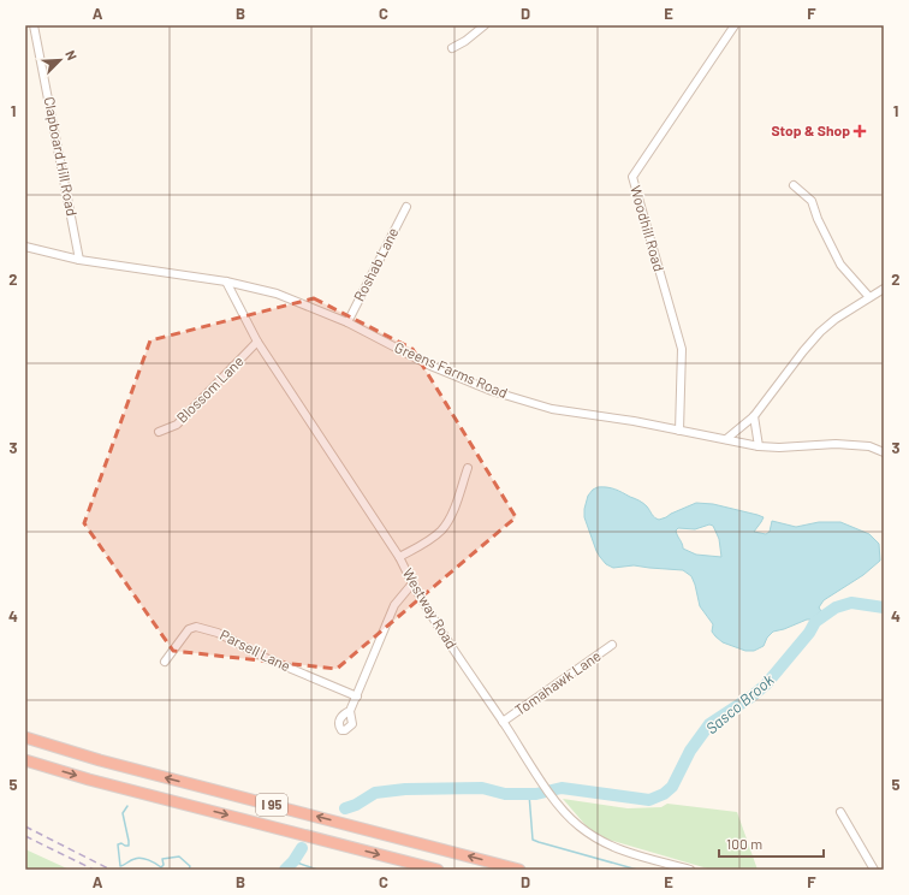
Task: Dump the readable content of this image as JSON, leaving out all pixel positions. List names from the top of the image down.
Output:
{
  "streets": {
    "highway": ["I 95"],
    "street": [
      "Clapboard Hill Road",
      "Woodhill Road",
      "Roshab Lane",
      "Greens Farms Road",
      "Blossom Lane",
      "Westway Road",
      "Parsell Lane",
      "Tomahawk Lane"
    ]
  },
  "crossings": [
    ["Clapboard Hill Road", "Greens Farms Road"],
    ["Woodhill Road", "Greens Farms Road"],
    ["Roshab Lane", "Greens Farms Road"],
    ["Greens Farms Road", "Westway Road"],
    ["Blossom Lane", "Westway Road"],
    ["Westway Road", "Tomahawk Lane"]
  ],
  "water": ["Sasco Brook"],
  "places": {
    "health": ["Stop & Shop"]
  },
  "scale_bar": "100 m",
  "north": "top right",
  "grid": {
    "columns": [
      "A",
      "B",
      "C",
      "D",
      "E",
      "F"
    ],
    "rows": [
      "1",
      "2",
      "3",
      "4",
      "5"
    ]
  }
}
